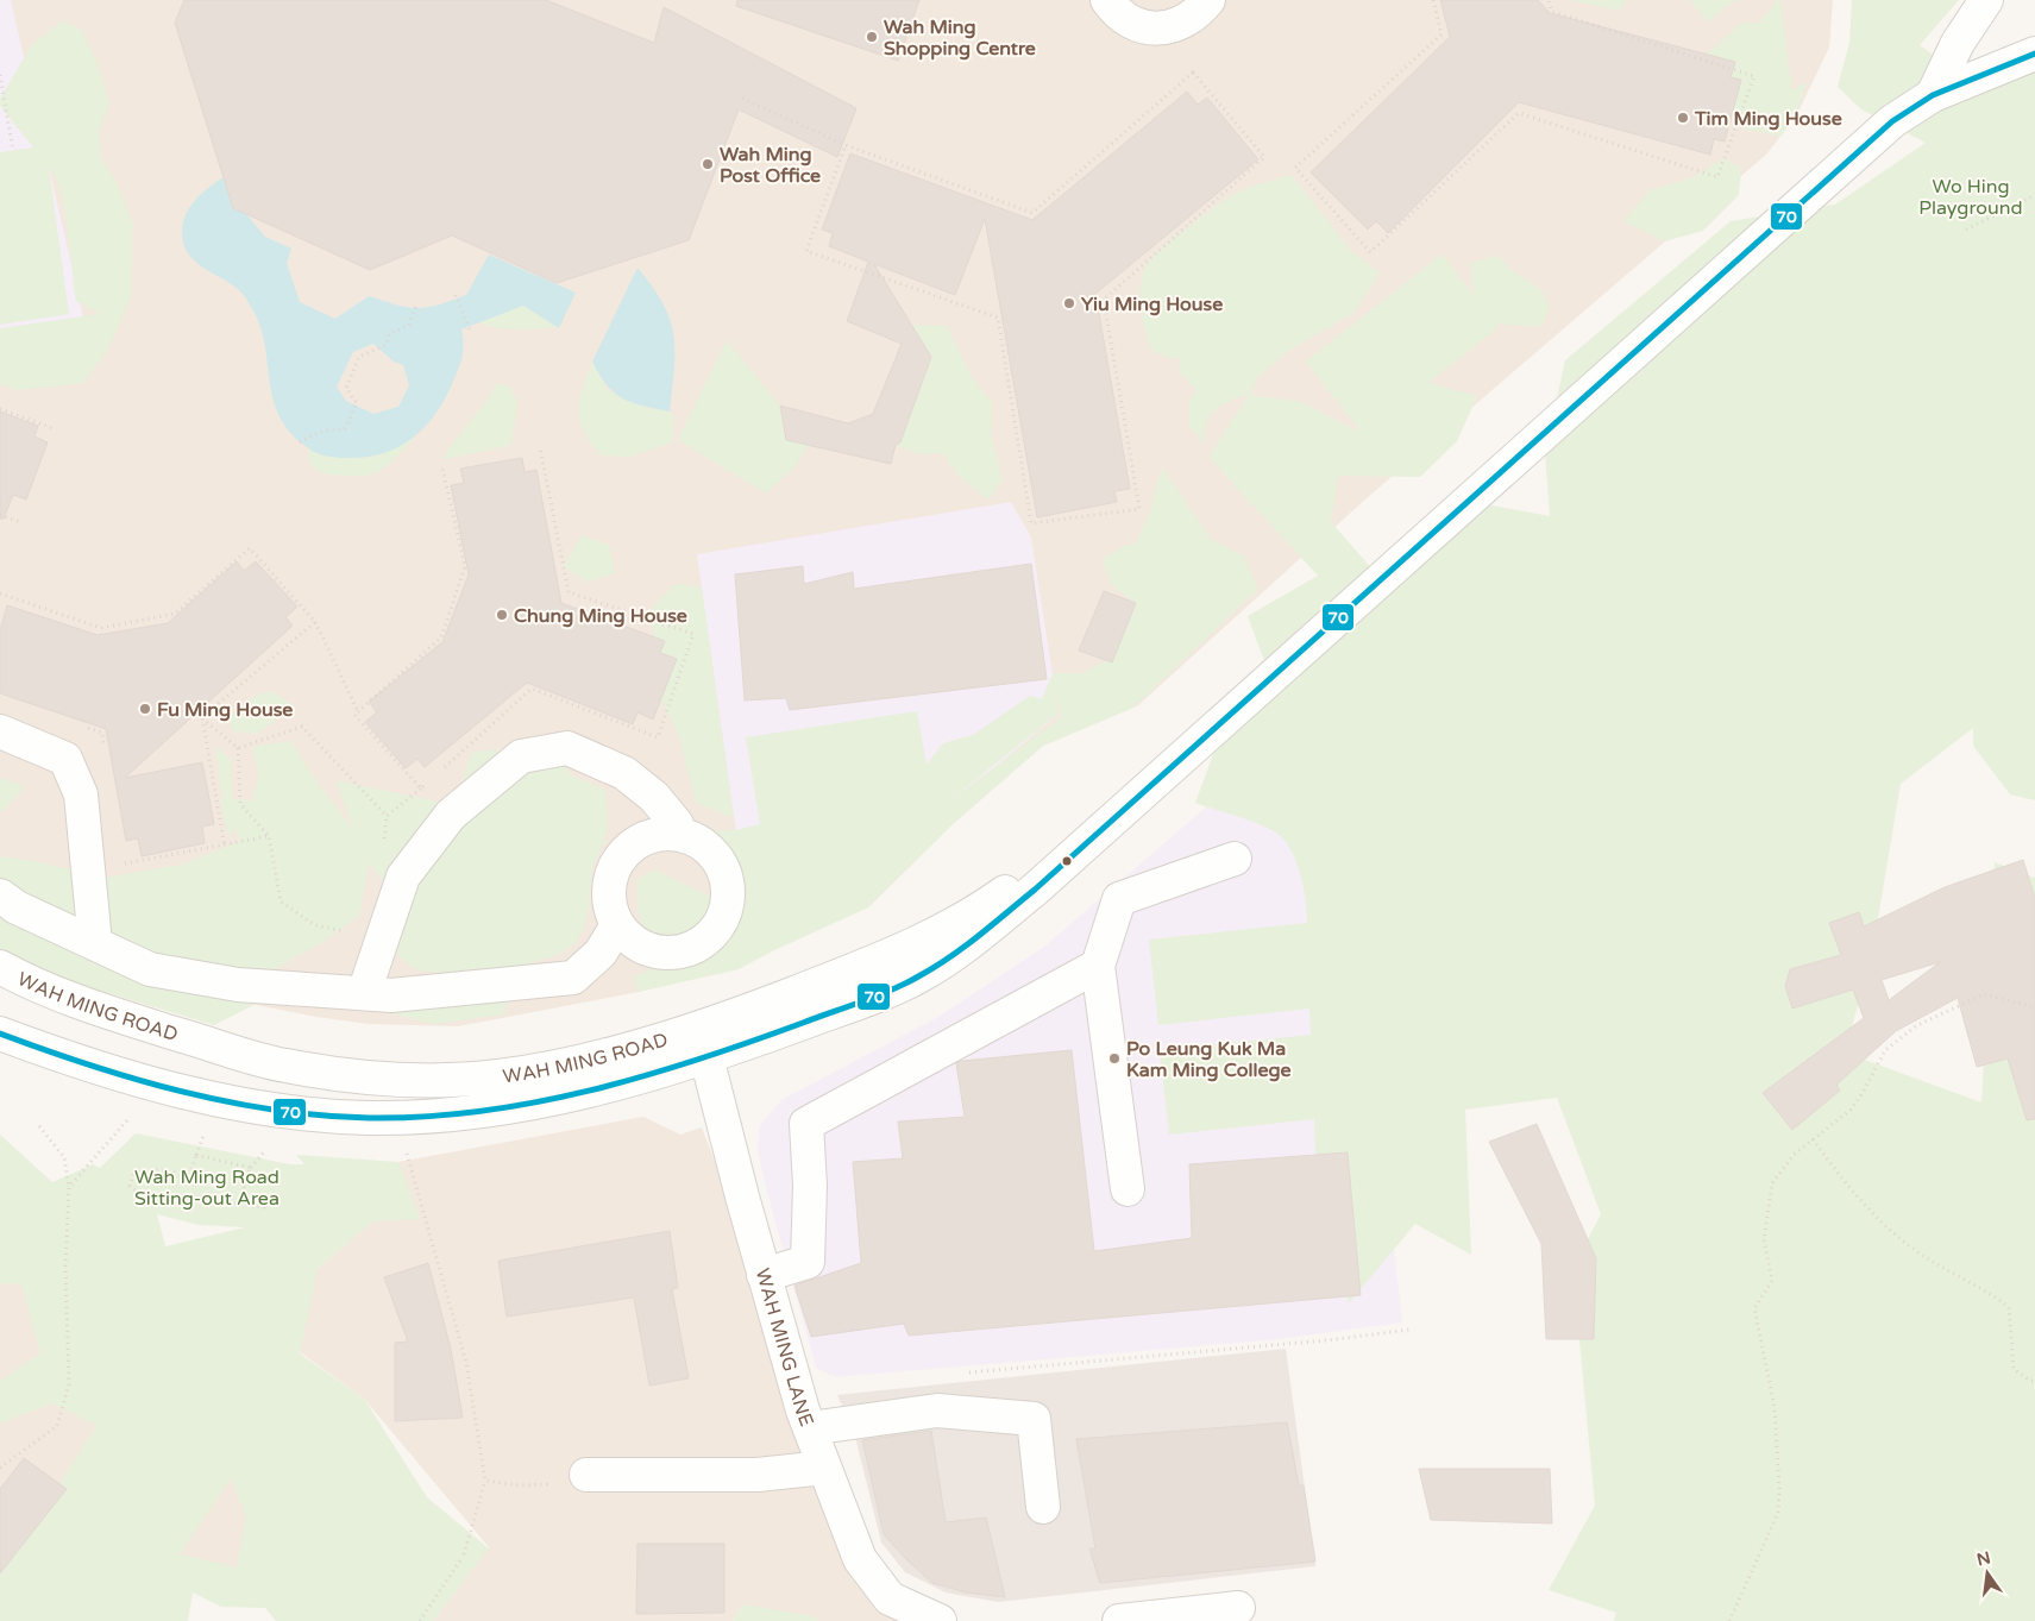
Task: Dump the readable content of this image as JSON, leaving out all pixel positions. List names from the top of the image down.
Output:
{
  "streets": {
    "street": ["WAH MING ROAD", "WAH MING LANE"]
  },
  "crossings": [
    ["WAH MING ROAD", "WAH MING LANE"]
  ],
  "parks": ["Wo Hing Playground", "Wah Ming Road Sitting-out Area"],
  "places": [
    "Wah Ming Shopping Centre",
    "Tim Ming House",
    "Wah Ming Post Office",
    "Yiu Ming House",
    "Chung Ming House",
    "Fu Ming House",
    "Po Leung Kuk Ma Kam Ming College"
  ],
  "lines": ["transit line 70"],
  "north": "top"
}
